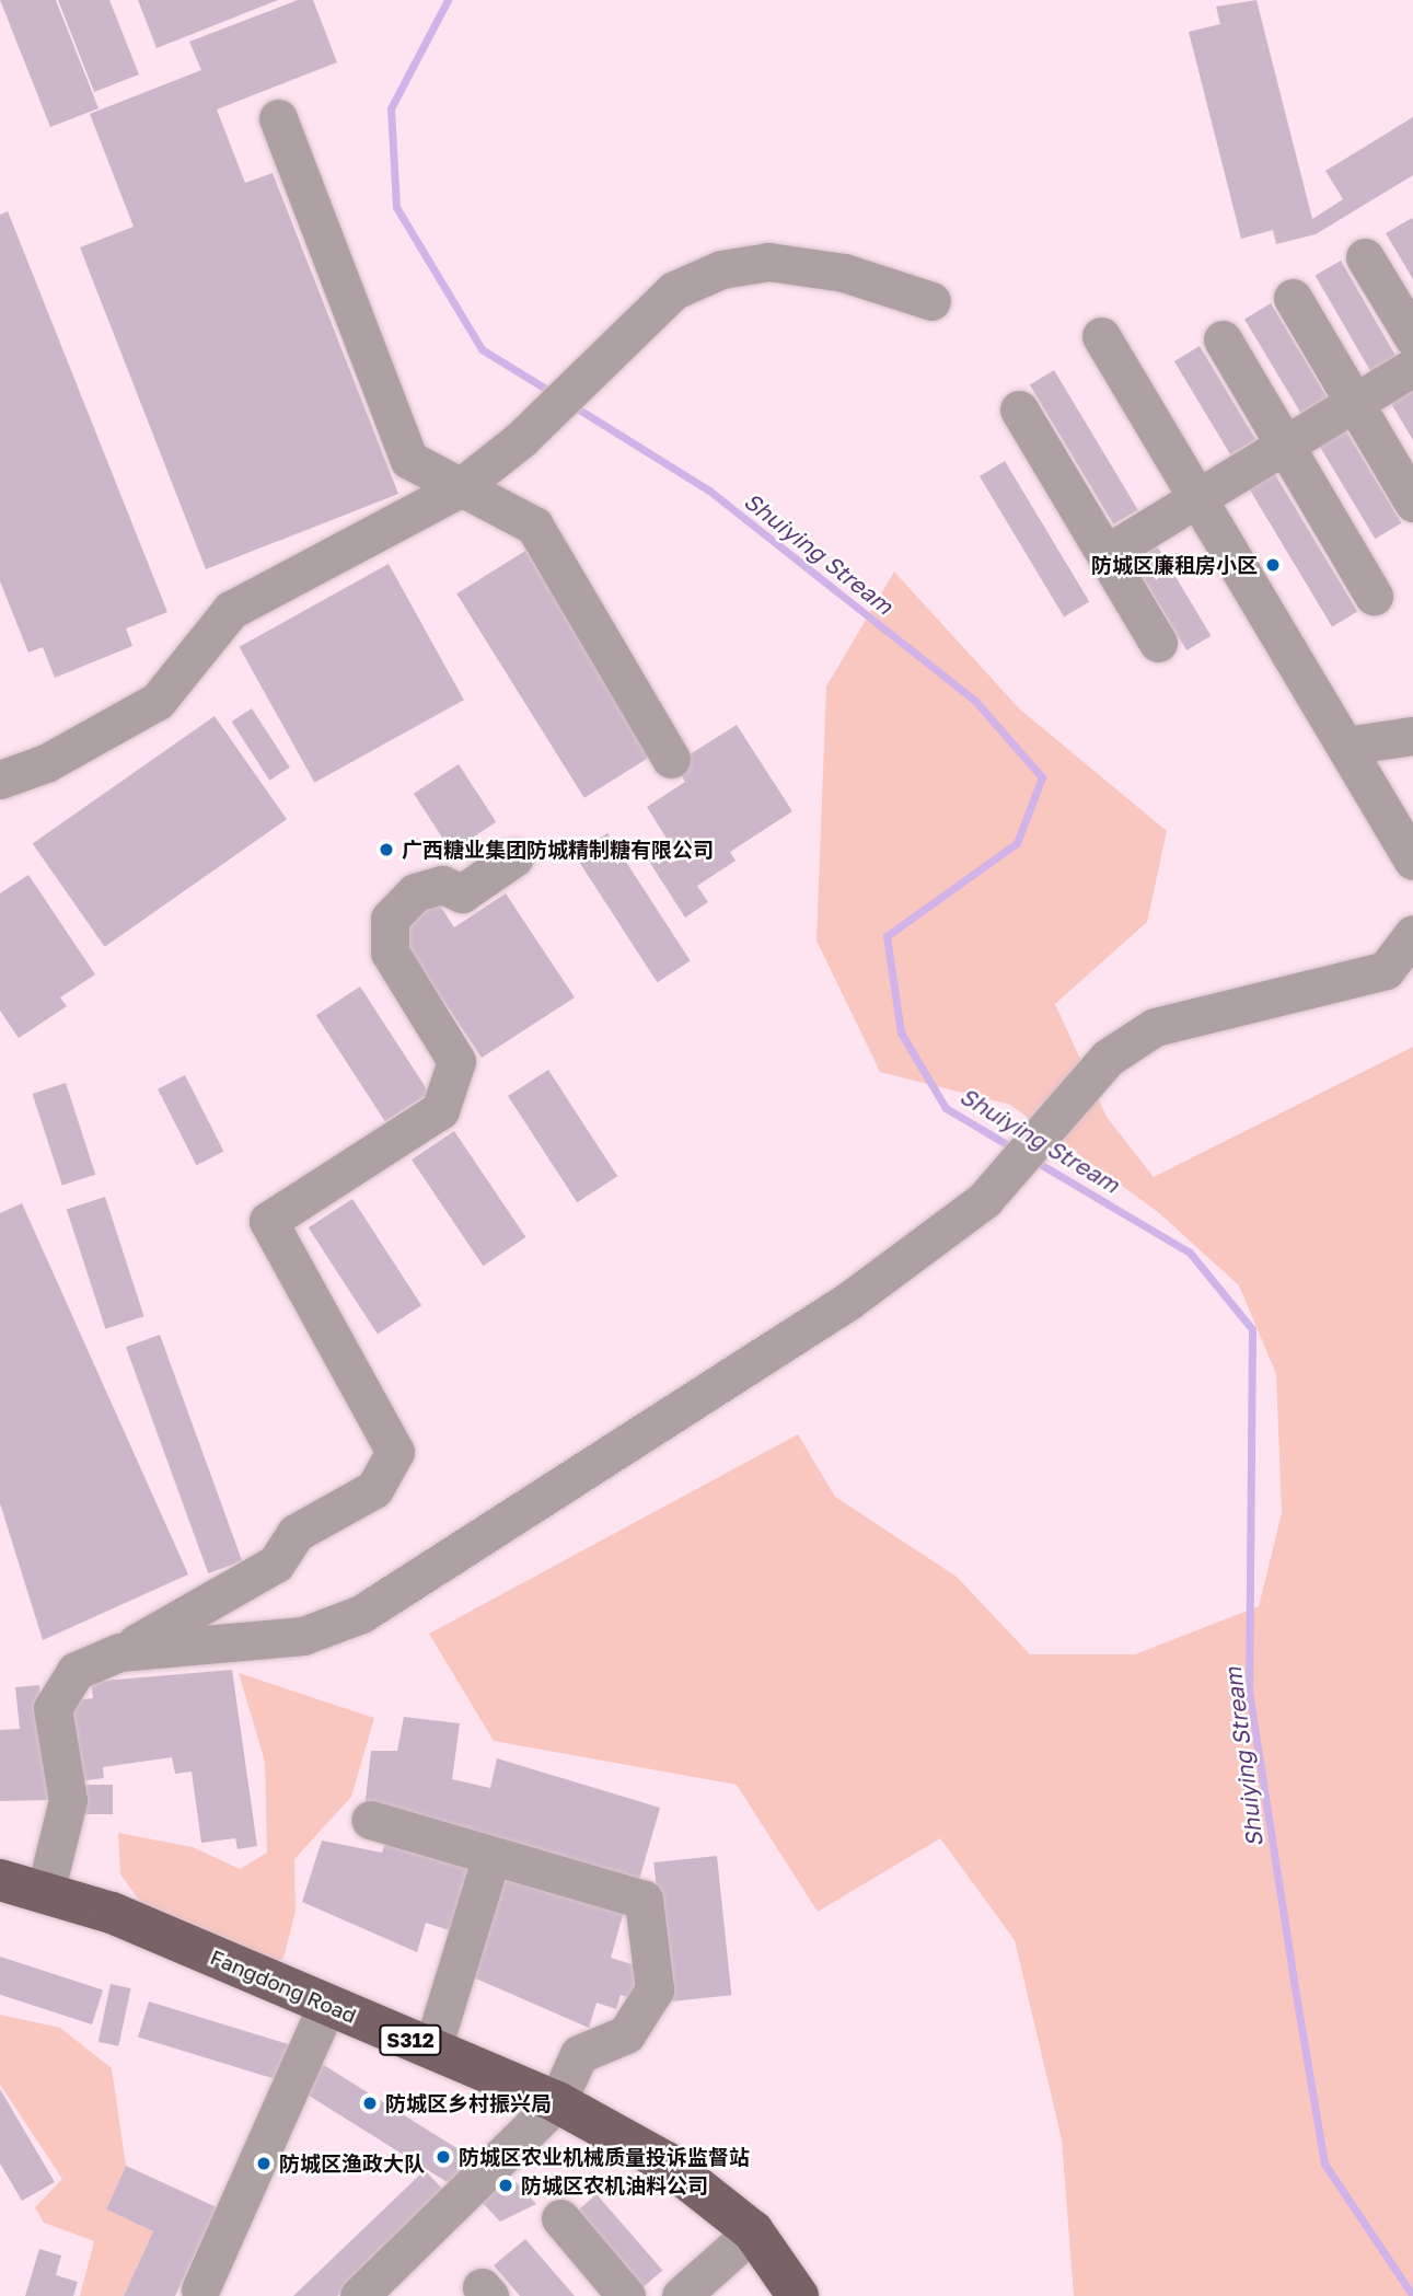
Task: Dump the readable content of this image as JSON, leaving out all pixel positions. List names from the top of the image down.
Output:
{
  "streets": {
    "main road": ["Fangdong Road", "S312"]
  },
  "crossings": [
    ["Fangdong Road", "S312"]
  ],
  "water": ["Shuiying Stream"],
  "places": [
    "防城区廉租房小区",
    "广西糖业集团防城精制糖有限公司",
    "防城区乡村振兴局",
    "防城区农业机械质量投诉监督站",
    "防城区渔政大队",
    "防城区农机油料公司"
  ]
}
